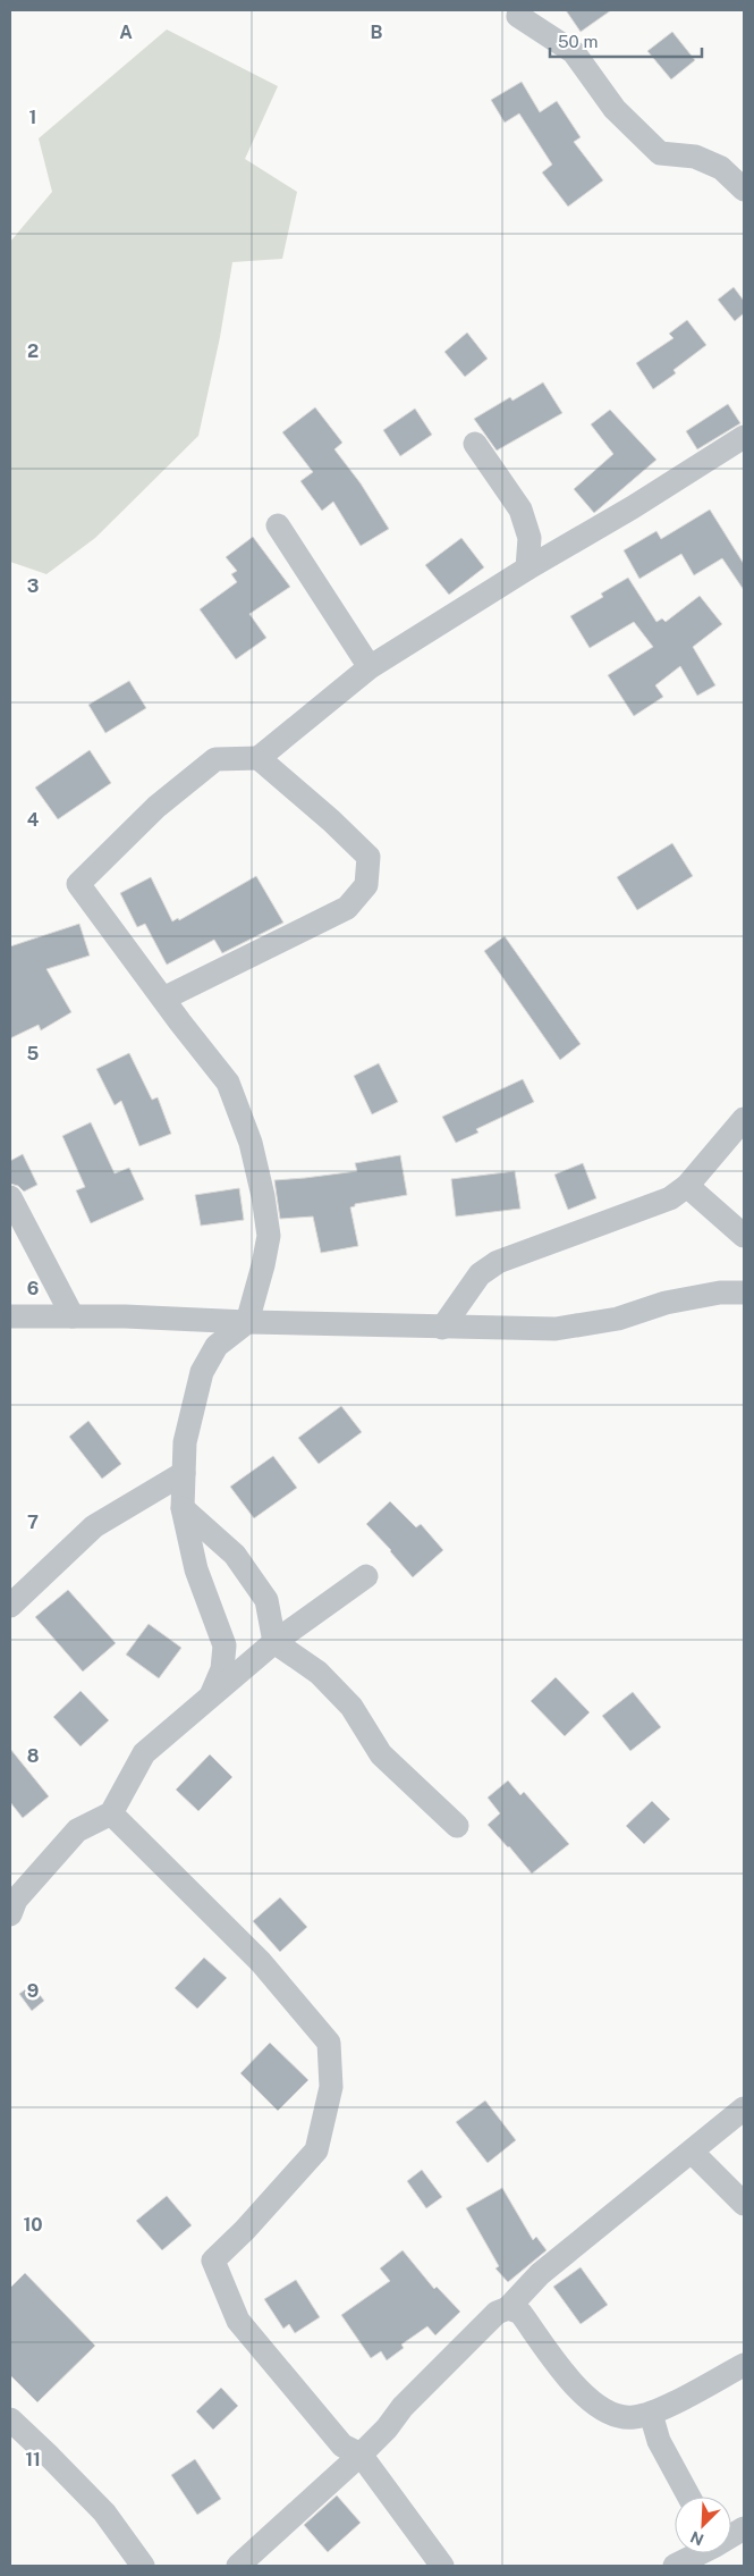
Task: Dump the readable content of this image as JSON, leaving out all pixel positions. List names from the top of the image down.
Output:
{
  "scale_bar": "50 m",
  "north": "bottom left",
  "grid": {
    "columns": ["A", "B"],
    "rows": [
      "1",
      "2",
      "3",
      "4",
      "5",
      "6",
      "7",
      "8",
      "9",
      "10",
      "11"
    ]
  }
}
